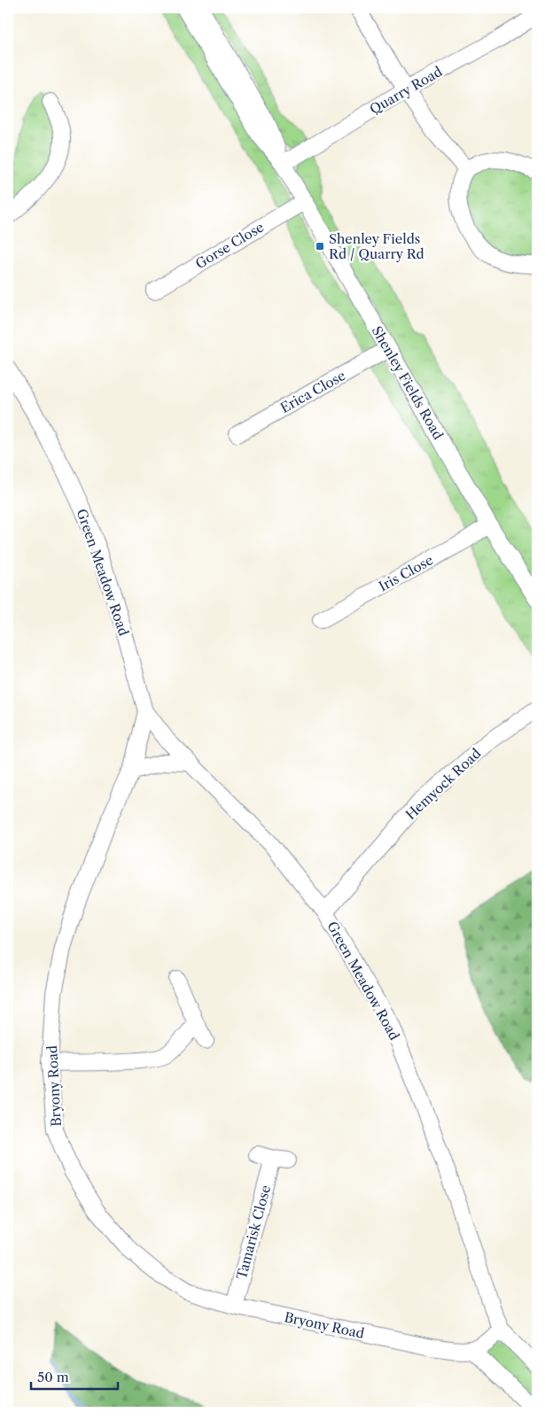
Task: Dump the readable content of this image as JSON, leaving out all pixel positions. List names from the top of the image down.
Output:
{
  "streets": {
    "street": [
      "Quarry Road",
      "Gorse Close",
      "Shenley Fields Road",
      "Erica Close",
      "Green Meadow Road",
      "Iris Close",
      "Hemyock Road",
      "Bryony Road",
      "Tamarisk Close"
    ]
  },
  "crossings": [
    ["Quarry Road", "Shenley Fields Road"],
    ["Gorse Close", "Shenley Fields Road"],
    ["Shenley Fields Road", "Erica Close"],
    ["Shenley Fields Road", "Iris Close"],
    ["Green Meadow Road", "Hemyock Road"],
    ["Green Meadow Road", "Bryony Road"],
    ["Bryony Road", "Tamarisk Close"]
  ],
  "places": {
    "transit": ["Shenley Fields Rd / Quarry Rd"]
  },
  "scale_bar": "50 m"
}
